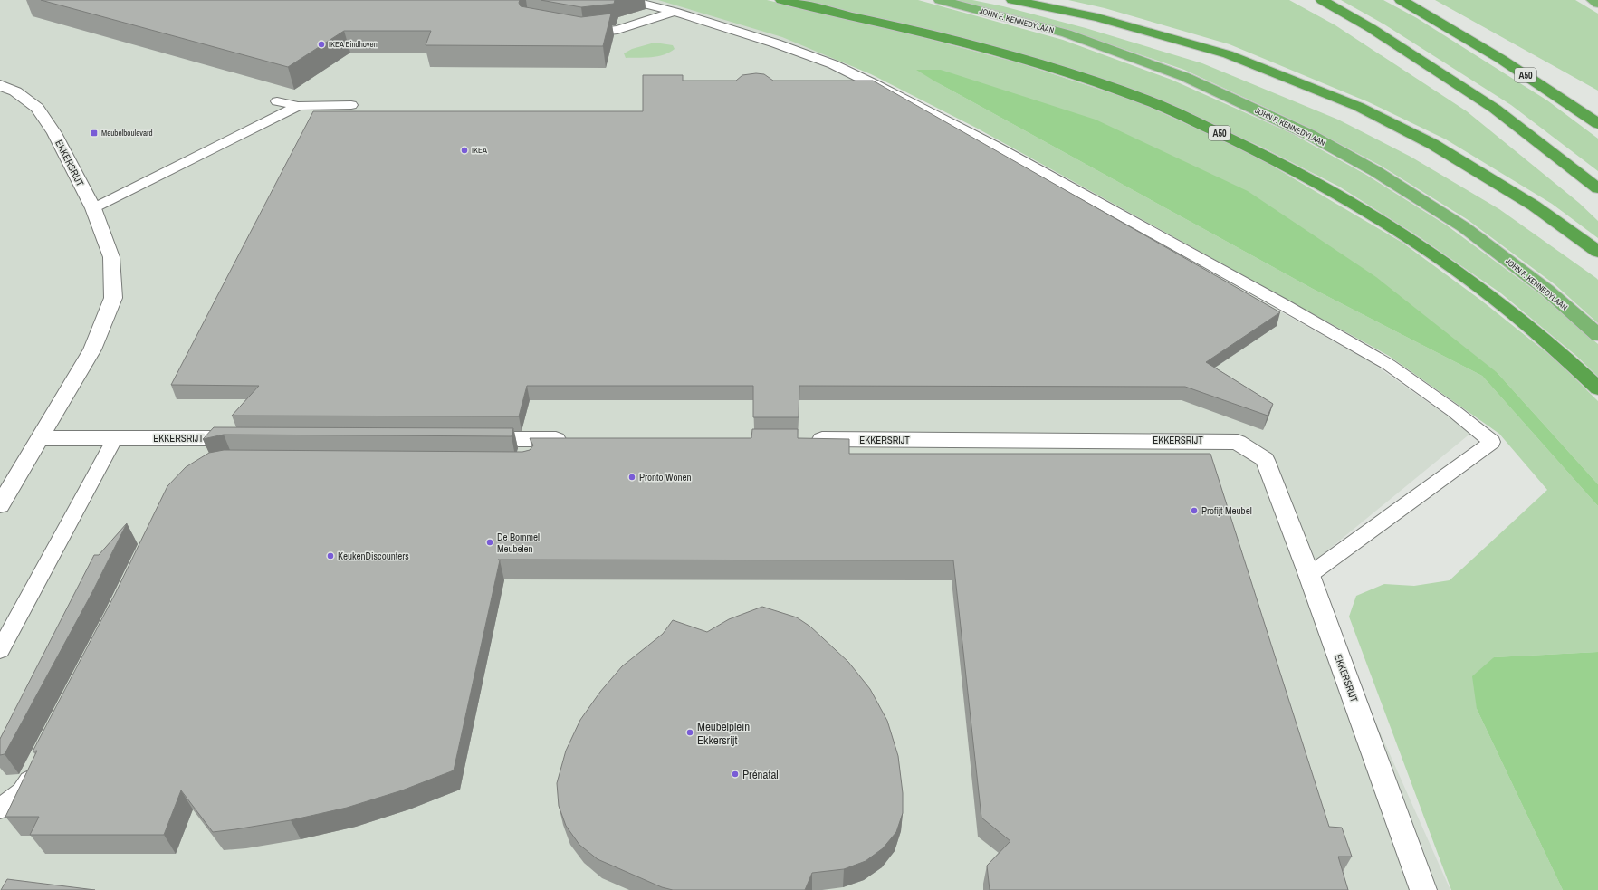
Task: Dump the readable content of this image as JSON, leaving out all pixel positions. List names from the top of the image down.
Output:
{
  "streets": {
    "highway": ["JOHN F. KENNEDYLAAN", "A50"],
    "street": ["EKKERSRIJT"]
  },
  "places": {
    "other": [
      "IKEA Eindhoven",
      "IKEA",
      "Pronto Wonen",
      "Profijt Meubel",
      "De Bommel Meubelen",
      "KeukenDiscounters",
      "Meubelplein Ekkersrijt",
      "Prénatal"
    ],
    "transit": ["Meubelboulevard"]
  }
}
